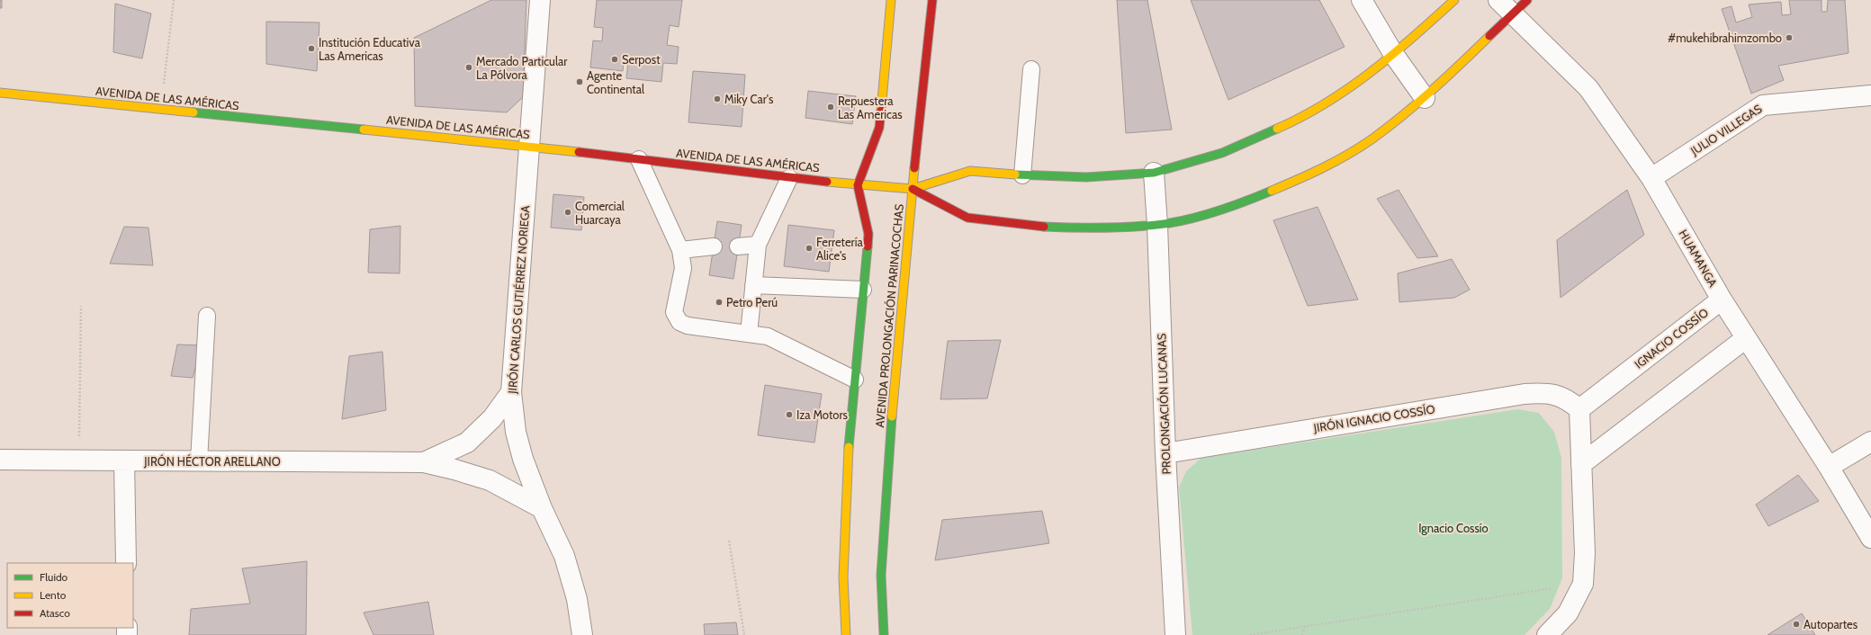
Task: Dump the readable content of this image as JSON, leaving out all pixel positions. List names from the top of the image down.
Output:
{
  "streets": {
    "street": [
      "AVENIDA DE LAS AMÉRICAS",
      "JULIO VILLEGAS",
      "HUAMANGA",
      "JIRÓN CARLOS GUTIÉRREZ NORIEGA",
      "AVENIDA PROLONGACIÓN PARINACOCHAS",
      "IGNACIO COSSÍO",
      "PROLONGACIÓN LUCANAS",
      "JIRÓN IGNACIO COSSÍO",
      "JIRÓN HÉCTOR ARELLANO"
    ]
  },
  "crossings": [
    ["AVENIDA DE LAS AMÉRICAS", "HUAMANGA"],
    ["AVENIDA DE LAS AMÉRICAS", "JIRÓN CARLOS GUTIÉRREZ NORIEGA"],
    ["AVENIDA DE LAS AMÉRICAS", "AVENIDA PROLONGACIÓN PARINACOCHAS"],
    ["AVENIDA DE LAS AMÉRICAS", "PROLONGACIÓN LUCANAS"],
    ["JULIO VILLEGAS", "HUAMANGA"],
    ["HUAMANGA", "IGNACIO COSSÍO"],
    ["JIRÓN CARLOS GUTIÉRREZ NORIEGA", "JIRÓN HÉCTOR ARELLANO"],
    ["IGNACIO COSSÍO", "JIRÓN IGNACIO COSSÍO"],
    ["PROLONGACIÓN LUCANAS", "JIRÓN IGNACIO COSSÍO"]
  ],
  "parks": ["Ignacio Cossío"],
  "places": [
    "#mukehibrahimzombo",
    "Institución Educativa Las Americas",
    "Serpost",
    "Mercado Particular La Pólvora",
    "Agente Continental",
    "Miky Car's",
    "Repuestera Las Americas",
    "Comercial Huarcaya",
    "Ferretería Alice's",
    "Petro Perú",
    "Iza Motors",
    "Autopartes"
  ],
  "legend": ["Fluido", "Lento", "Atasco"]
}
